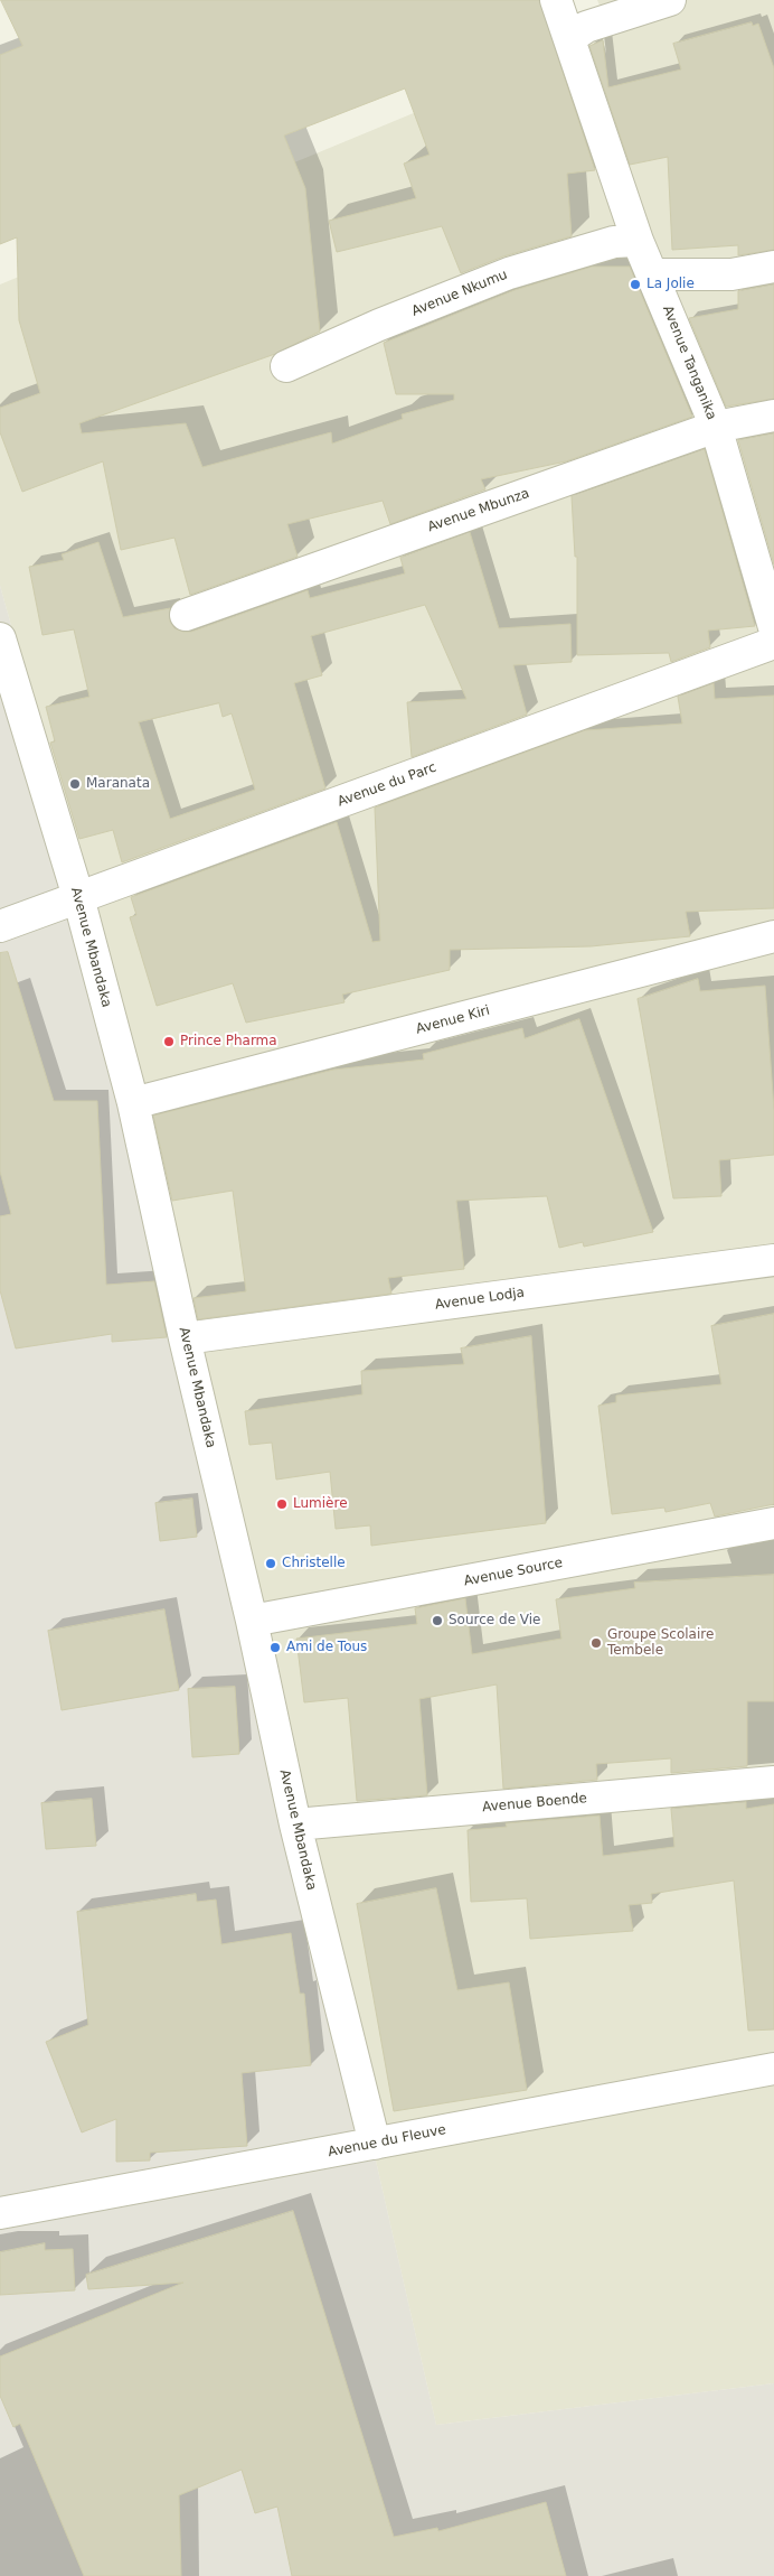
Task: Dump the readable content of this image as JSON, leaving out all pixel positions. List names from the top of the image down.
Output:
{
  "streets": {
    "street": [
      "Avenue Nkumu",
      "Avenue Tanganika",
      "Avenue Mbunza",
      "Avenue du Parc",
      "Avenue Mbandaka",
      "Avenue Kiri",
      "Avenue Lodja",
      "Avenue Source",
      "Avenue Boende",
      "Avenue du Fleuve"
    ]
  },
  "crossings": [
    ["Avenue Nkumu", "Avenue Tanganika"],
    ["Avenue Tanganika", "Avenue Mbunza"],
    ["Avenue du Parc", "Avenue Mbandaka"],
    ["Avenue Mbandaka", "Avenue Kiri"],
    ["Avenue Mbandaka", "Avenue Lodja"],
    ["Avenue Mbandaka", "Avenue Source"],
    ["Avenue Mbandaka", "Avenue Boende"],
    ["Avenue Mbandaka", "Avenue du Fleuve"]
  ],
  "places": [
    "La Jolie",
    "Maranata",
    "Prince Pharma",
    "Lumière",
    "Christelle",
    "Source de Vie",
    "Groupe Scolaire Tembele",
    "Ami de Tous"
  ]
}
